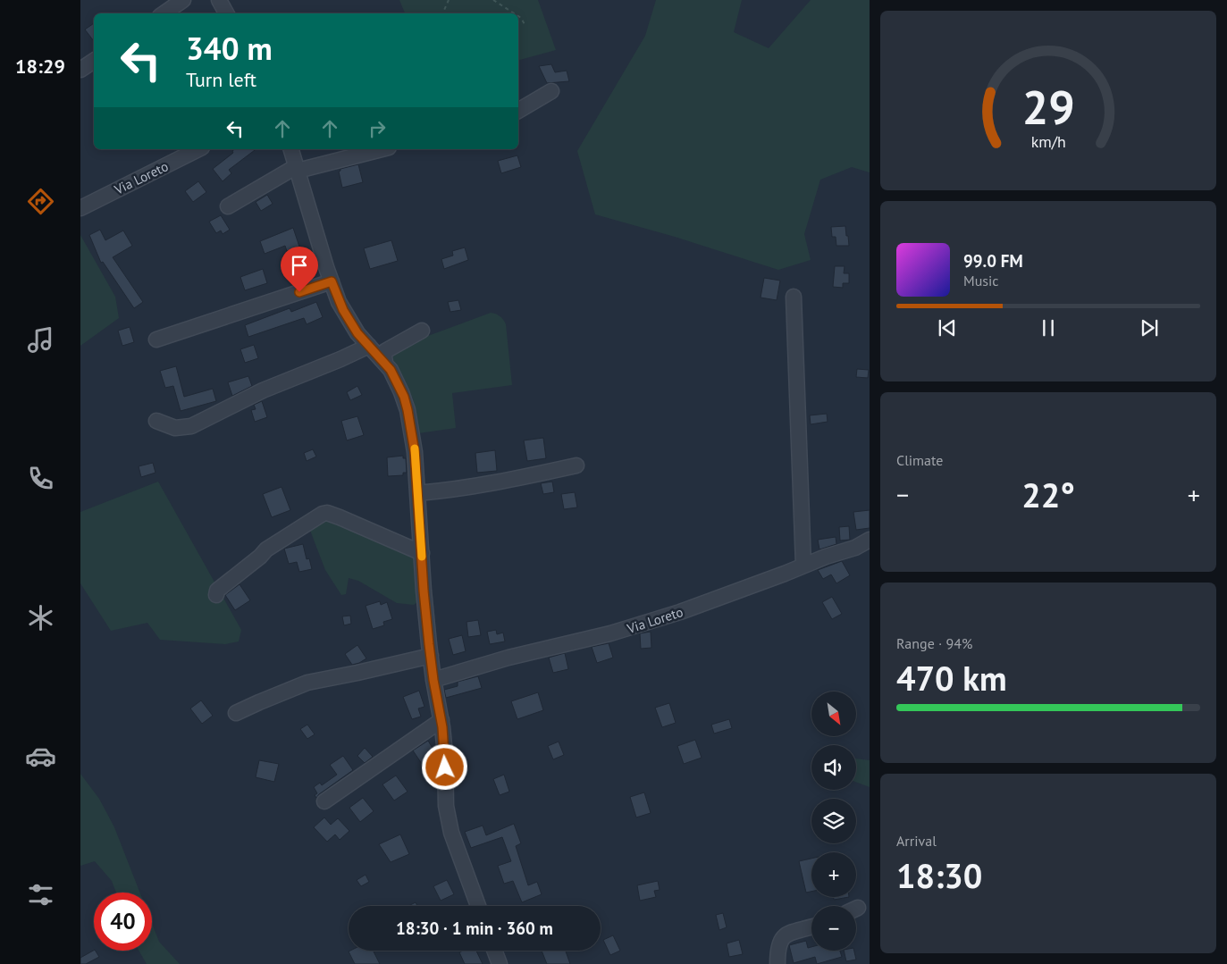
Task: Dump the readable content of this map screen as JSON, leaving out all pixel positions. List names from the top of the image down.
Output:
{
  "streets": {
    "street": ["Via Loreto"]
  },
  "north": "bottom right",
  "page": {
    "tabs": "18:29",
    "turn": ["340 m", "Turn left"],
    "song": ["99.0 FM", "Music"],
    "tile": [
      "Climate",
      ["Range · 94%", "470 km"],
      ["Arrival", "18:30"]
    ],
    "heat": ["−", "22°", "+"],
    "map_buttons": ["+", "−"],
    "limit": "40",
    "trip": "18:30 · 1 min · 360 m",
    "gauge": ["29", "km/h"]
  }
}
